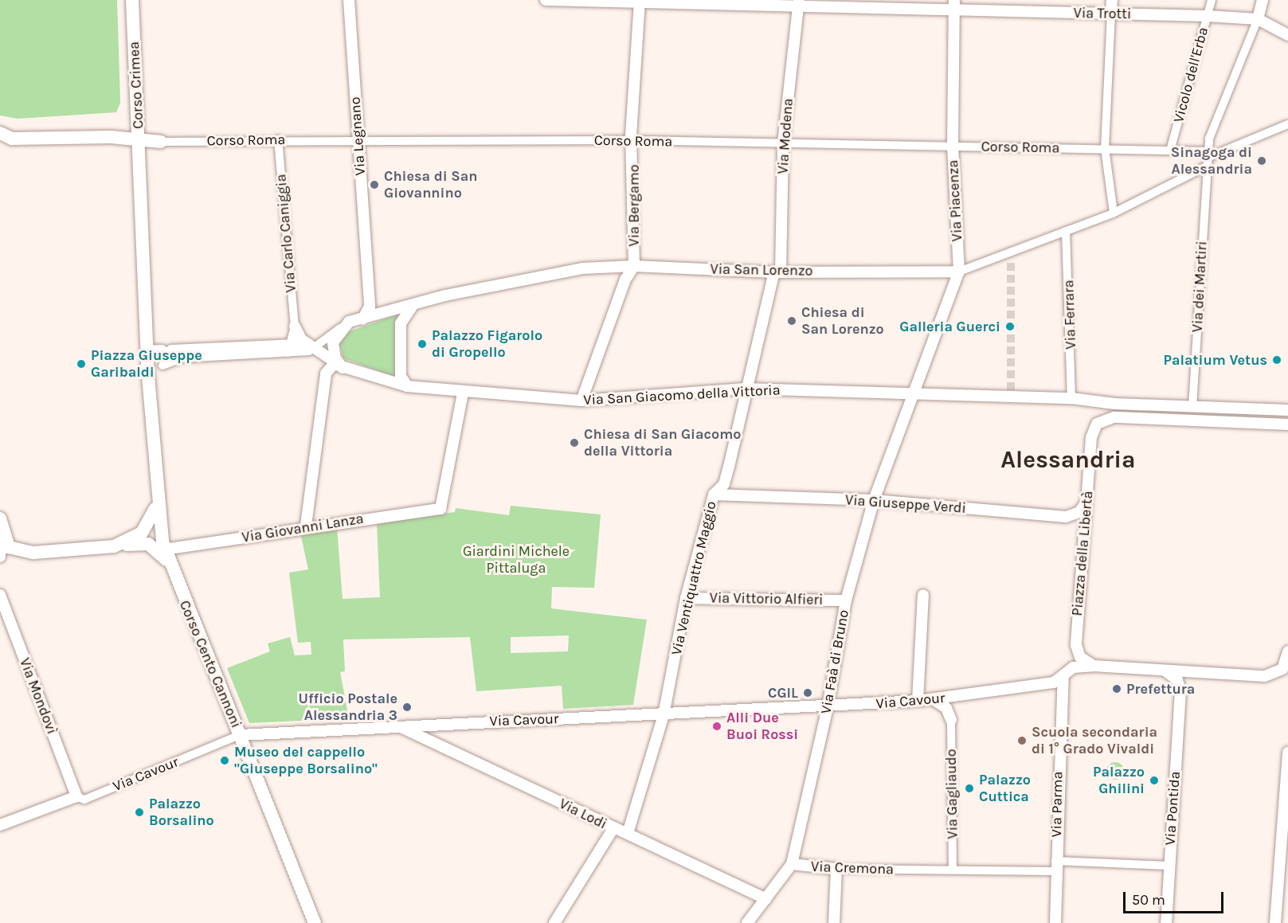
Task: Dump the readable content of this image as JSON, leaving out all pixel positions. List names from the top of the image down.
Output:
{
  "streets": {
    "street": [
      "Via Trotti",
      "Vicolo dell'Erba",
      "Corso Crimea",
      "Via Legnano",
      "Via Modena",
      "Corso Roma",
      "Via Piacenza",
      "Via Bergamo",
      "Via Carlo Caniggia",
      "Via San Lorenzo",
      "Via dei Martiri",
      "Via Ferrara",
      "Via San Giacomo della Vittoria",
      "Via Giuseppe Verdi",
      "Via Giovanni Lanza",
      "Piazza della Libertà",
      "Via Ventiquattro Maggio",
      "Via Vittorio Alfieri",
      "Via Faà di Bruno",
      "Corso Cento Cannoni",
      "Via Mondovì",
      "Via Cavour",
      "Via Gagliaudo",
      "Via Parma",
      "Via Pontida",
      "Via Lodi",
      "Via Cremona"
    ]
  },
  "crossings": [
    ["Via Trotti", "Vicolo dell'Erba"],
    ["Via Trotti", "Via Modena"],
    ["Via Trotti", "Via Piacenza"],
    ["Via Trotti", "Via Bergamo"],
    ["Via Trotti", "Via dei Martiri"],
    ["Vicolo dell'Erba", "Corso Roma"],
    ["Via Legnano", "Corso Roma"],
    ["Via Legnano", "Via San Lorenzo"],
    ["Via Modena", "Corso Roma"],
    ["Via Modena", "Via San Lorenzo"],
    ["Via Modena", "Via Ventiquattro Maggio"],
    ["Corso Roma", "Via Piacenza"],
    ["Corso Roma", "Via Bergamo"],
    ["Corso Roma", "Via Carlo Caniggia"],
    ["Corso Roma", "Via San Lorenzo"],
    ["Corso Roma", "Via dei Martiri"],
    ["Via Piacenza", "Via San Lorenzo"],
    ["Via Piacenza", "Via San Giacomo della Vittoria"],
    ["Via Piacenza", "Via Faà di Bruno"],
    ["Via Bergamo", "Via San Lorenzo"],
    ["Via Bergamo", "Via San Giacomo della Vittoria"],
    ["Via San Lorenzo", "Via dei Martiri"],
    ["Via San Lorenzo", "Via Ferrara"],
    ["Via San Lorenzo", "Via Ventiquattro Maggio"],
    ["Via Ferrara", "Via San Giacomo della Vittoria"],
    ["Via San Giacomo della Vittoria", "Via Giovanni Lanza"],
    ["Via San Giacomo della Vittoria", "Via Ventiquattro Maggio"],
    ["Via San Giacomo della Vittoria", "Via Faà di Bruno"],
    ["Via Giuseppe Verdi", "Piazza della Libertà"],
    ["Via Giuseppe Verdi", "Via Ventiquattro Maggio"],
    ["Via Giuseppe Verdi", "Via Faà di Bruno"],
    ["Via Giovanni Lanza", "Corso Cento Cannoni"],
    ["Piazza della Libertà", "Via Cavour"],
    ["Via Ventiquattro Maggio", "Via Vittorio Alfieri"],
    ["Via Ventiquattro Maggio", "Via Cavour"],
    ["Via Ventiquattro Maggio", "Via Lodi"],
    ["Via Vittorio Alfieri", "Via Faà di Bruno"],
    ["Via Faà di Bruno", "Via Cavour"],
    ["Via Faà di Bruno", "Via Lodi"],
    ["Via Faà di Bruno", "Via Cremona"],
    ["Corso Cento Cannoni", "Via Cavour"],
    ["Via Mondovì", "Via Cavour"],
    ["Via Cavour", "Via Parma"],
    ["Via Cavour", "Via Lodi"],
    ["Via Gagliaudo", "Via Cremona"],
    ["Via Parma", "Via Cremona"]
  ],
  "districts": ["Alessandria"],
  "parks": ["Giardini Michele Pittaluga"],
  "places": [
    "Sinagoga di Alessandria",
    "Chiesa di San Giovannino",
    "Chiesa di San Lorenzo",
    "Galleria Guerci",
    "Palazzo Figarolo di Gropello",
    "Palatium Vetus",
    "Piazza Giuseppe Garibaldi",
    "Chiesa di San Giacomo della Vittoria",
    "Prefettura",
    "CGIL",
    "Ufficio Postale Alessandria 3",
    "Alli Due Buoi Rossi",
    "Scuola secondaria di 1° Grado Vivaldi",
    "Museo del cappello \"Giuseppe Borsalino\"",
    "Palazzo Ghilini",
    "Palazzo Cuttica",
    "Palazzo Borsalino"
  ],
  "scale_bar": "50 m"
}
